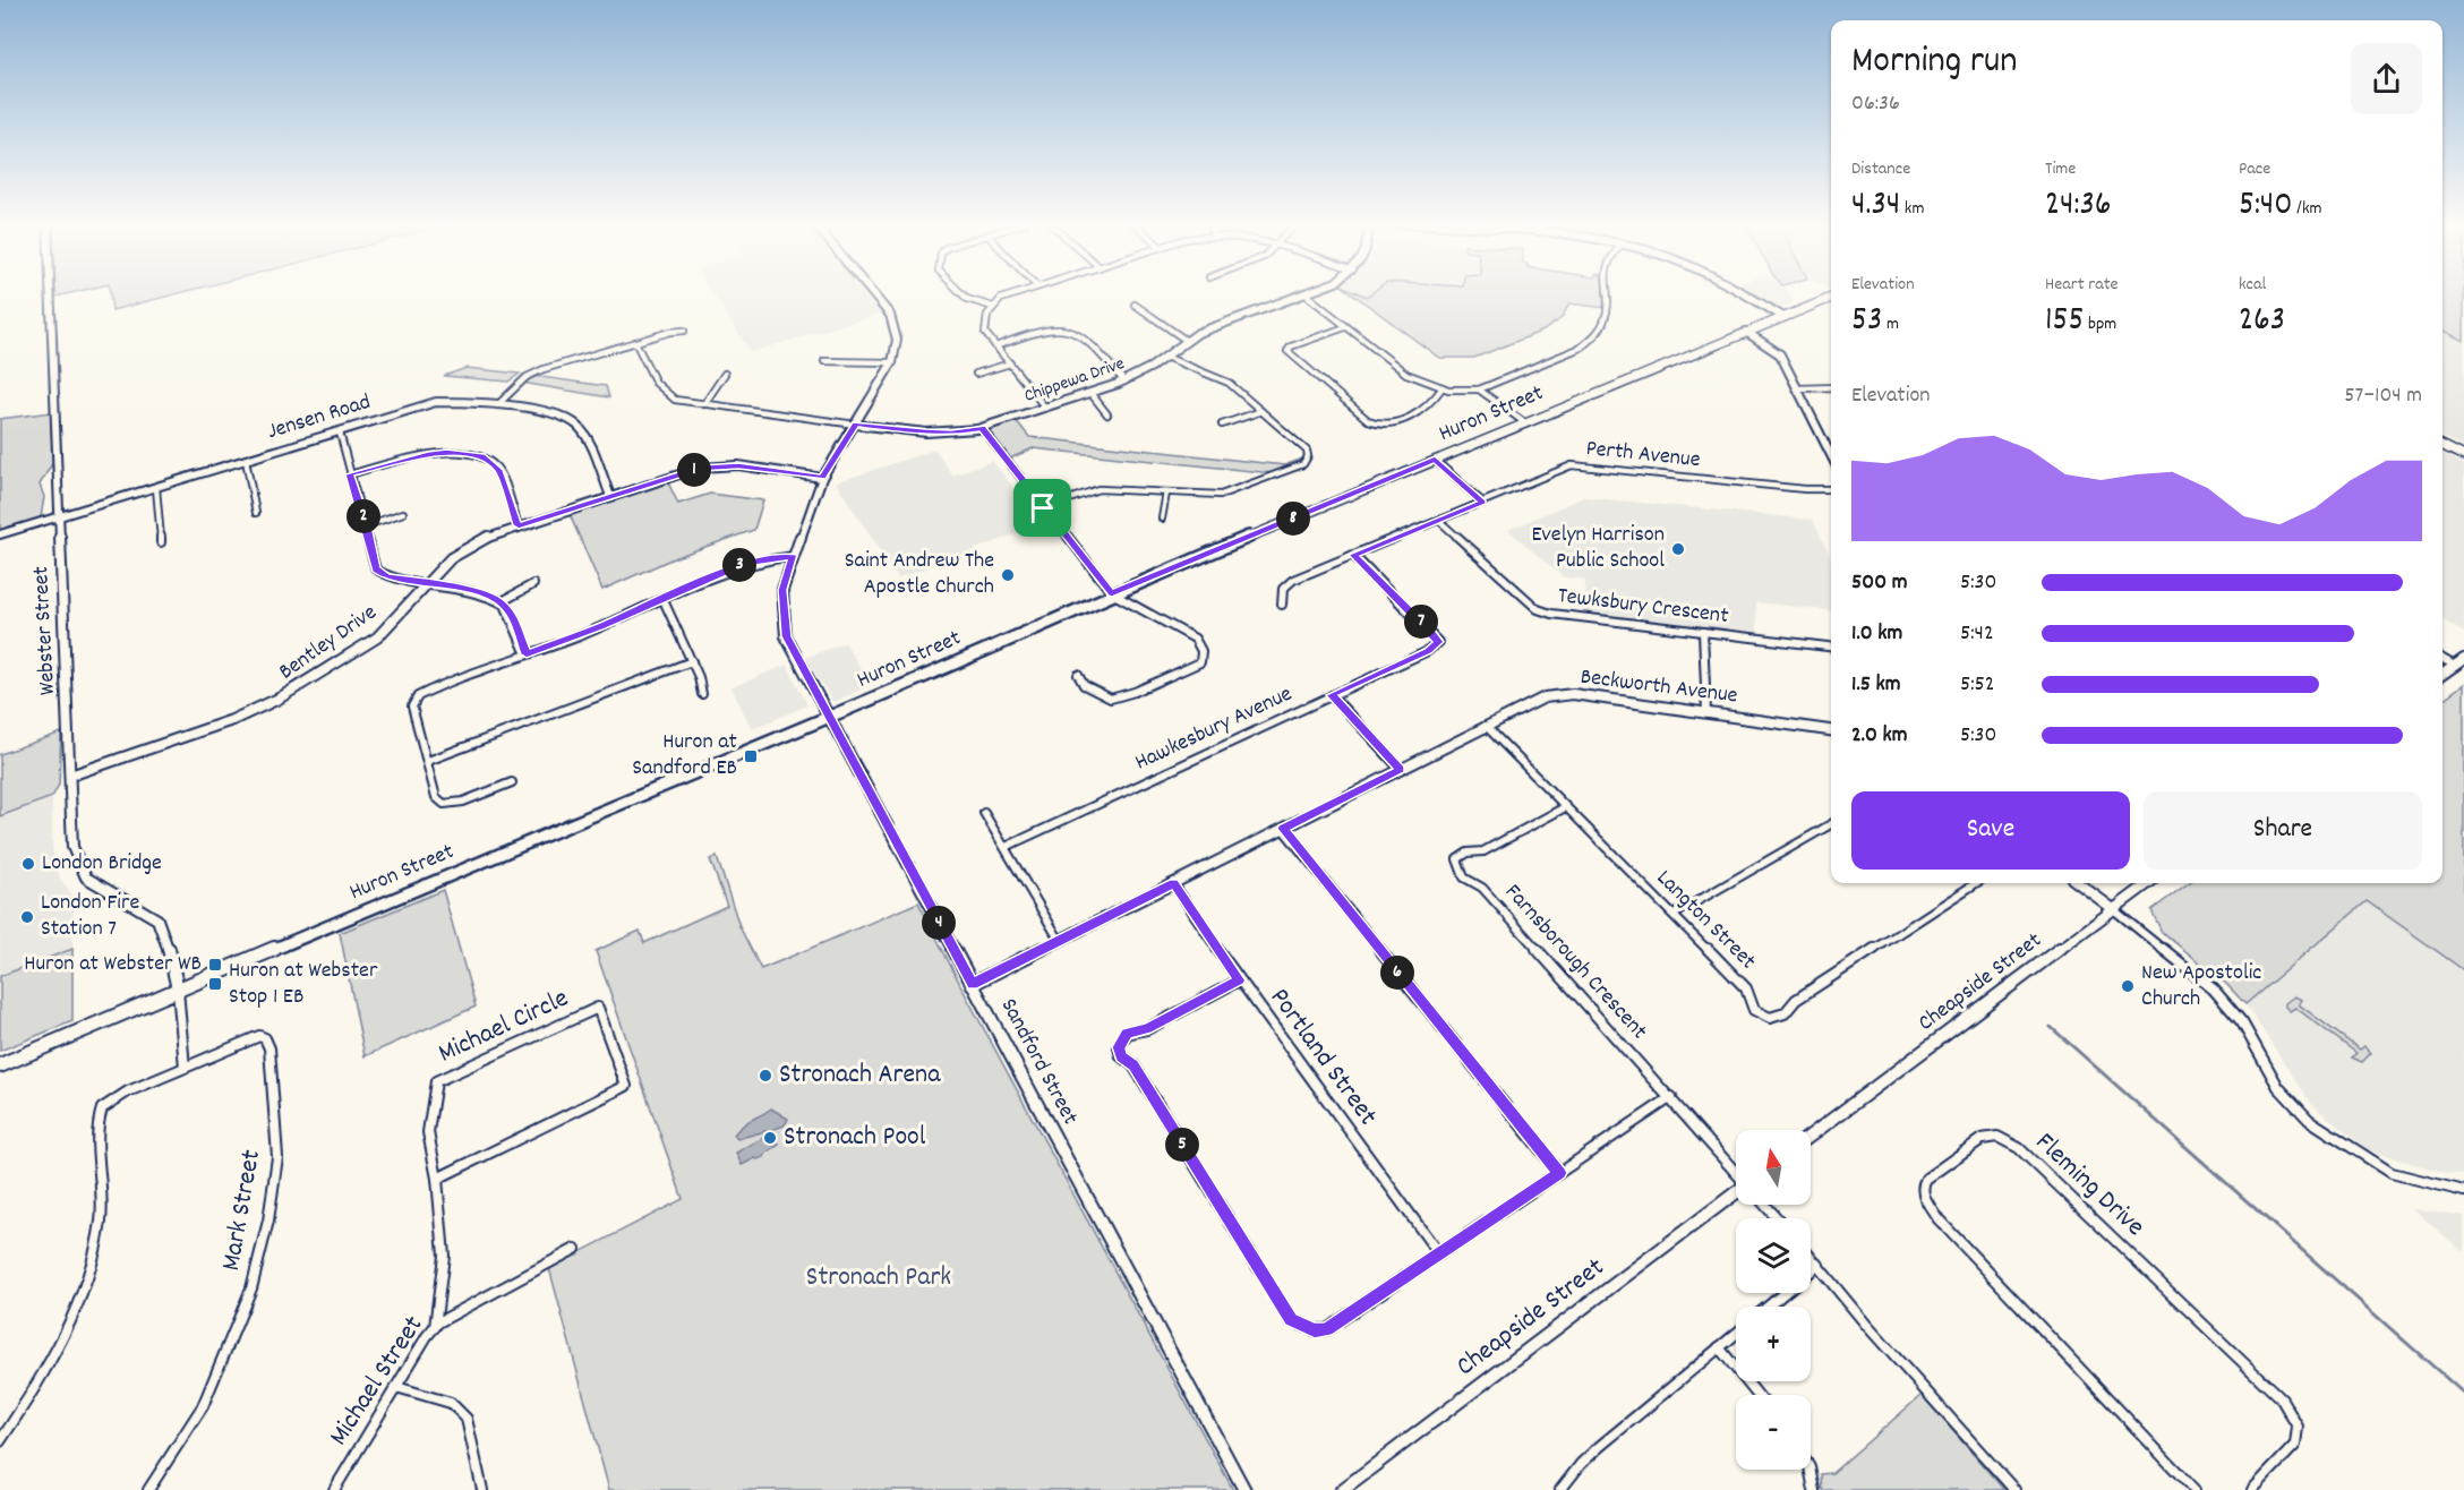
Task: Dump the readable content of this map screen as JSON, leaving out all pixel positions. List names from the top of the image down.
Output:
{
  "streets": {
    "main road": ["Huron Street"],
    "street": [
      "Chippewa Drive",
      "Jensen Road",
      "Perth Avenue",
      "Tewksbury Crescent",
      "Webster Street",
      "Bentley Drive",
      "Beckworth Avenue",
      "Hawkesbury Avenue",
      "Langton Street",
      "Farnsborough Crescent",
      "Cheapside Street",
      "Michael Circle",
      "Portland Street",
      "Sandford Street",
      "Fleming Drive",
      "Mark Street",
      "Michael Street"
    ]
  },
  "crossings": [
    ["Chippewa Drive", "Sandford Street"],
    ["Huron Street", "Webster Street"],
    ["Huron Street", "Sandford Street"],
    ["Jensen Road", "Webster Street"],
    ["Jensen Road", "Bentley Drive"],
    ["Perth Avenue", "Tewksbury Crescent"],
    ["Perth Avenue", "Hawkesbury Avenue"],
    ["Webster Street", "Bentley Drive"],
    ["Bentley Drive", "Sandford Street"],
    ["Beckworth Avenue", "Langton Street"],
    ["Beckworth Avenue", "Portland Street"],
    ["Beckworth Avenue", "Sandford Street"],
    ["Langton Street", "Farnsborough Crescent"],
    ["Michael Circle", "Michael Street"]
  ],
  "parks": ["Stronach Park"],
  "places": {
    "other": [
      "Evelyn Harrison Public School",
      "Saint Andrew The Apostle Church",
      "London Bridge",
      "London Fire Station 7",
      "New Apostolic Church",
      "Stronach Arena",
      "Stronach Pool"
    ],
    "transit": ["Huron at Sandford EB", "Huron at Webster WB", "Huron at Webster Stop 1 EB"]
  },
  "north": "top",
  "page": {
    "heading": ["Morning run", "06:36"],
    "stats": [
      ["Distance", "4.34 km"],
      ["Time", "24:36"],
      ["Pace", "5:40 /km"],
      ["Elevation", "53 m"],
      ["Heart rate", "155 bpm"],
      ["kcal", "263"]
    ],
    "chart": ["Elevation", "57–104 m"],
    "pins": [
      "1",
      "2",
      "8",
      "3",
      "7",
      "4",
      "6",
      "5"
    ],
    "list": [
      {
        "name": "500 m",
        "note": "5:30"
      },
      {
        "name": "1.0 km",
        "note": "5:42"
      },
      {
        "name": "1.5 km",
        "note": "5:52"
      },
      {
        "name": "2.0 km",
        "note": "5:30"
      }
    ],
    "buttons": ["Save", "Share"],
    "map_buttons": ["+", "−"]
  }
}
